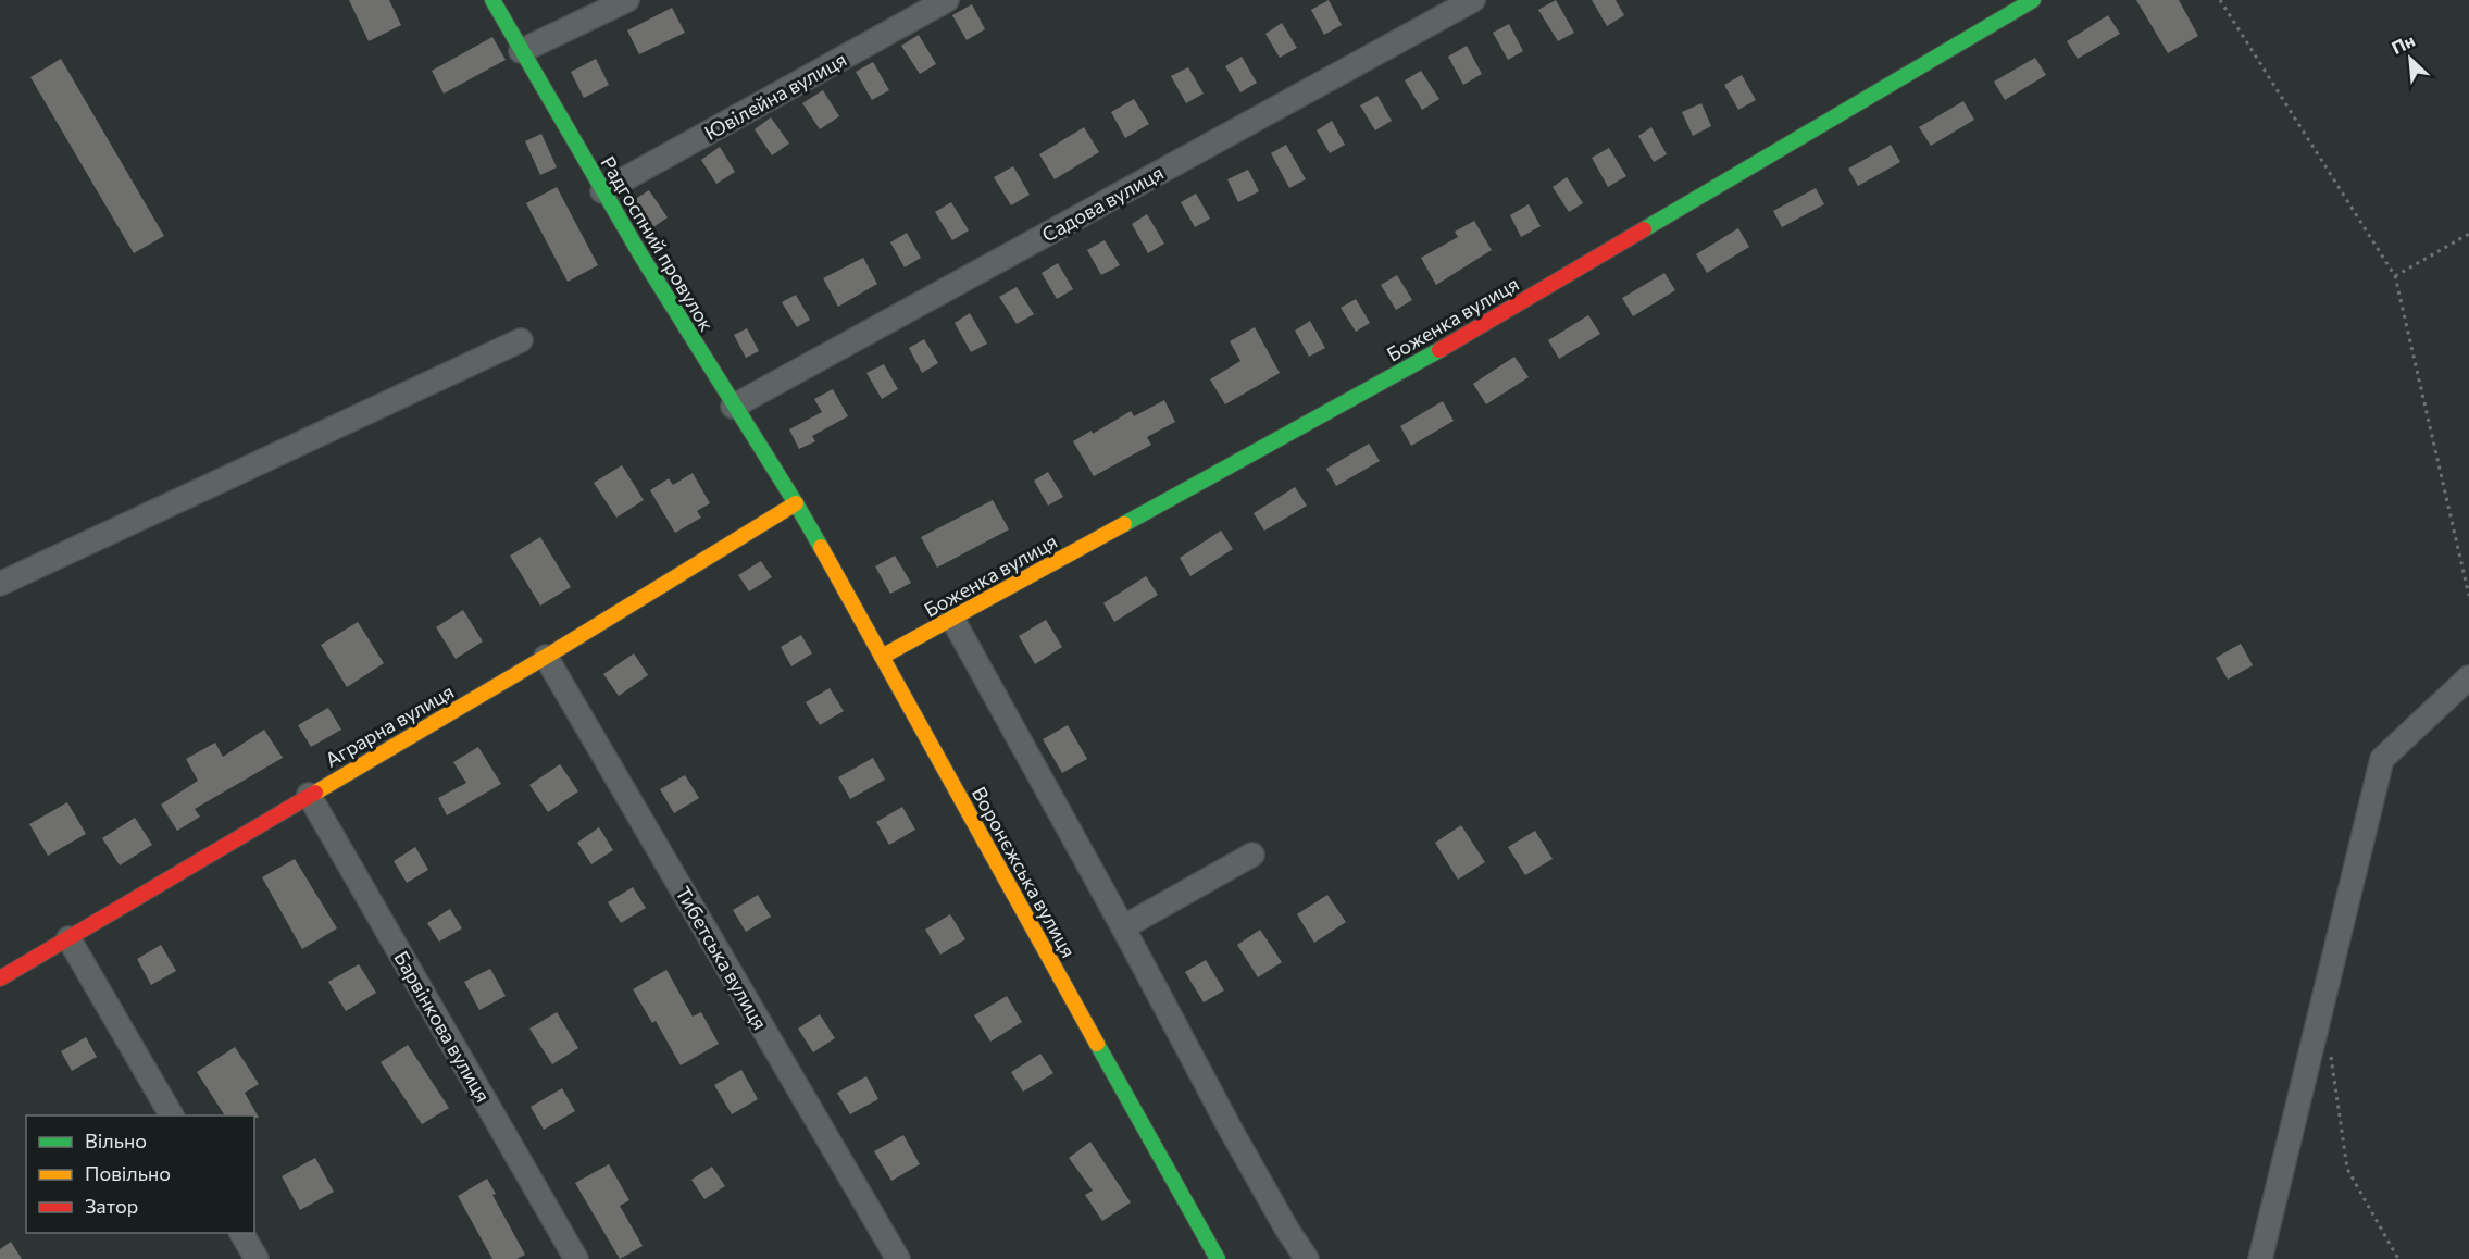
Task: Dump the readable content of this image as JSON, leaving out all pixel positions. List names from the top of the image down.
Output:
{
  "streets": {
    "street": [
      "Ювілейна вулиця",
      "Садова вулиця",
      "Радгоспний провулок",
      "Боженка вулиця",
      "Аграрна вулиця",
      "Воронєжська вулиця",
      "Тибетська вулиця",
      "Барвінкова вулиця"
    ]
  },
  "crossings": [
    ["Ювілейна вулиця", "Радгоспний провулок"],
    ["Садова вулиця", "Радгоспний провулок"],
    ["Радгоспний провулок", "Аграрна вулиця"],
    ["Радгоспний провулок", "Воронєжська вулиця"],
    ["Боженка вулиця", "Воронєжська вулиця"],
    ["Аграрна вулиця", "Воронєжська вулиця"],
    ["Аграрна вулиця", "Тибетська вулиця"],
    ["Аграрна вулиця", "Барвінкова вулиця"]
  ],
  "legend": ["Вільно", "Повільно", "Затор"],
  "north": "top left"
}
